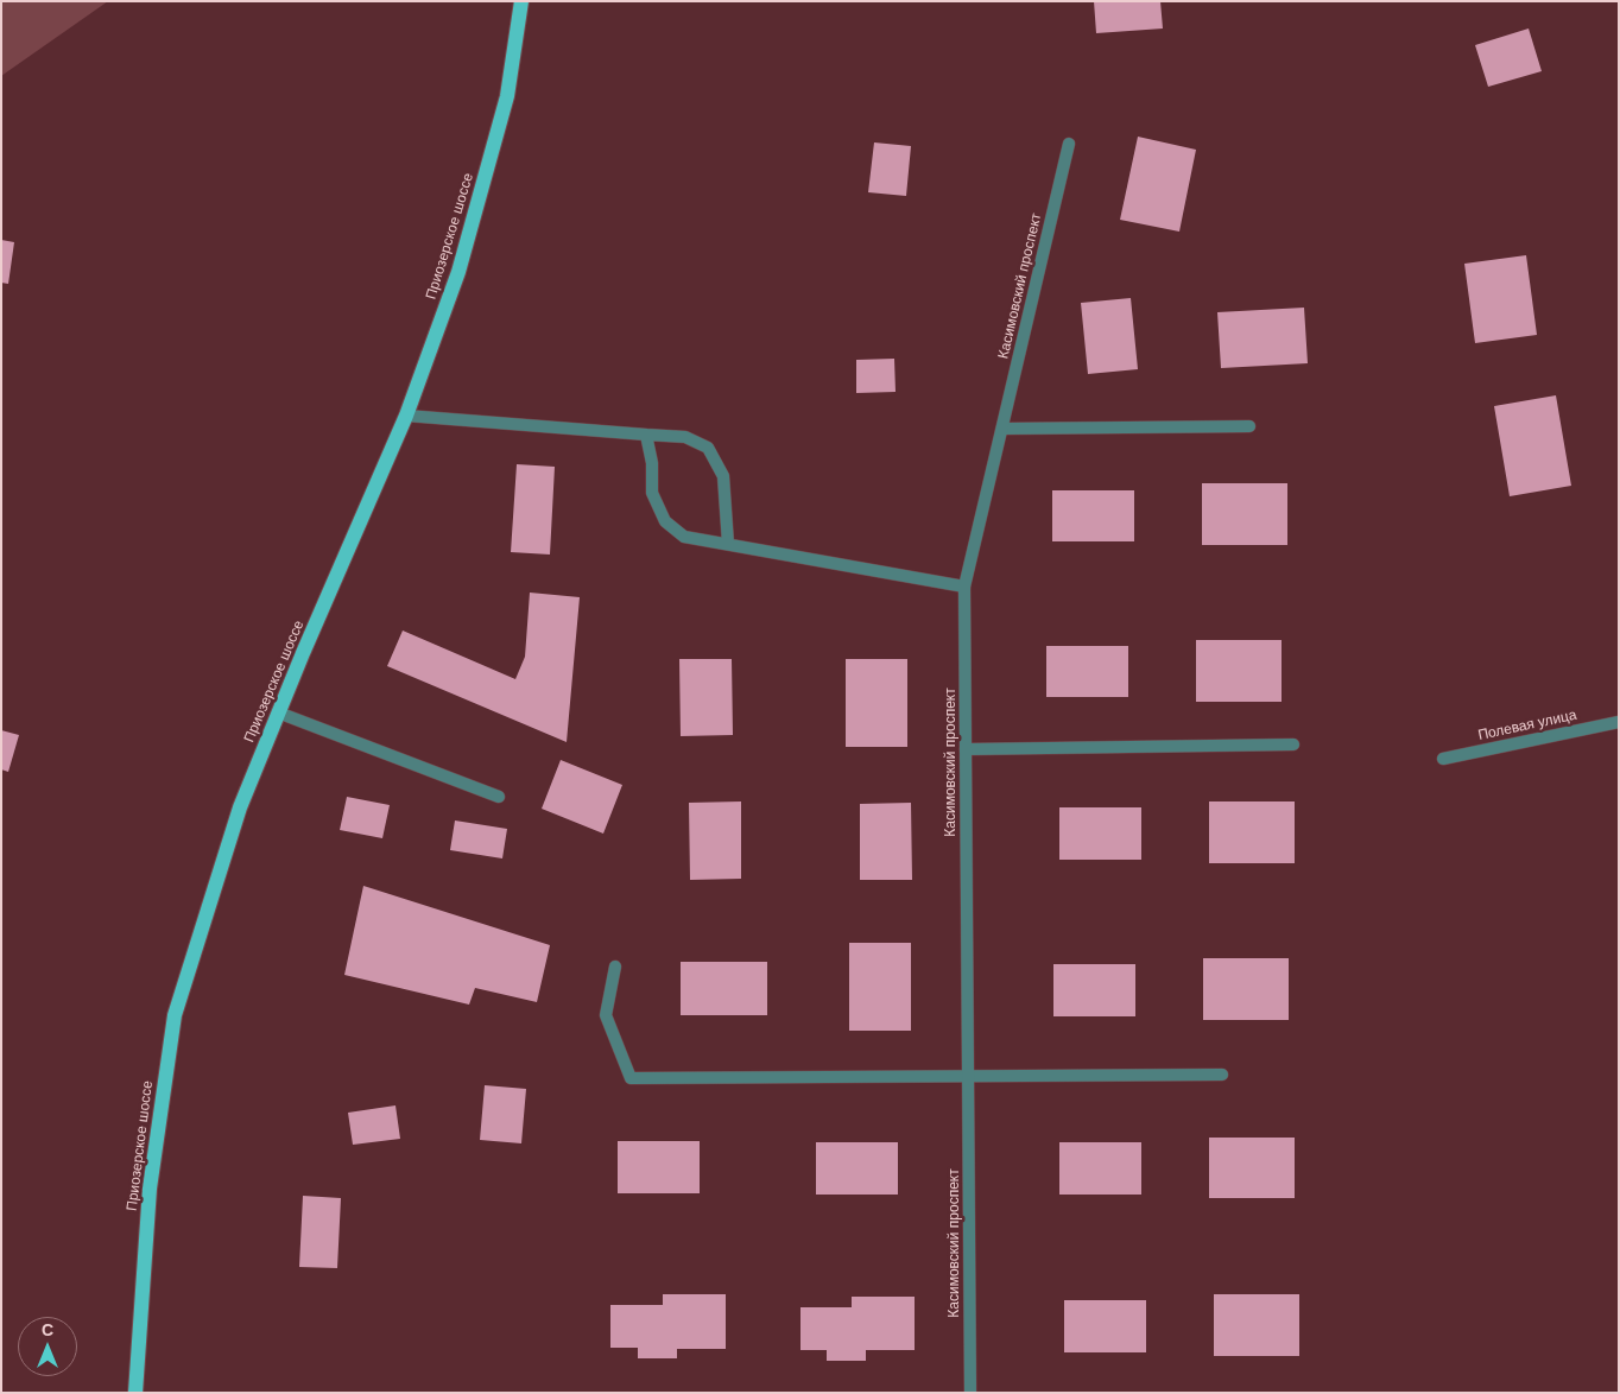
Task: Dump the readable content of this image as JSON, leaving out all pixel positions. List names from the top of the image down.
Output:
{
  "streets": {
    "main road": ["Приозерское шоссе"],
    "street": ["Касимовский проспект", "Полевая улица"]
  },
  "north": "top"
}
